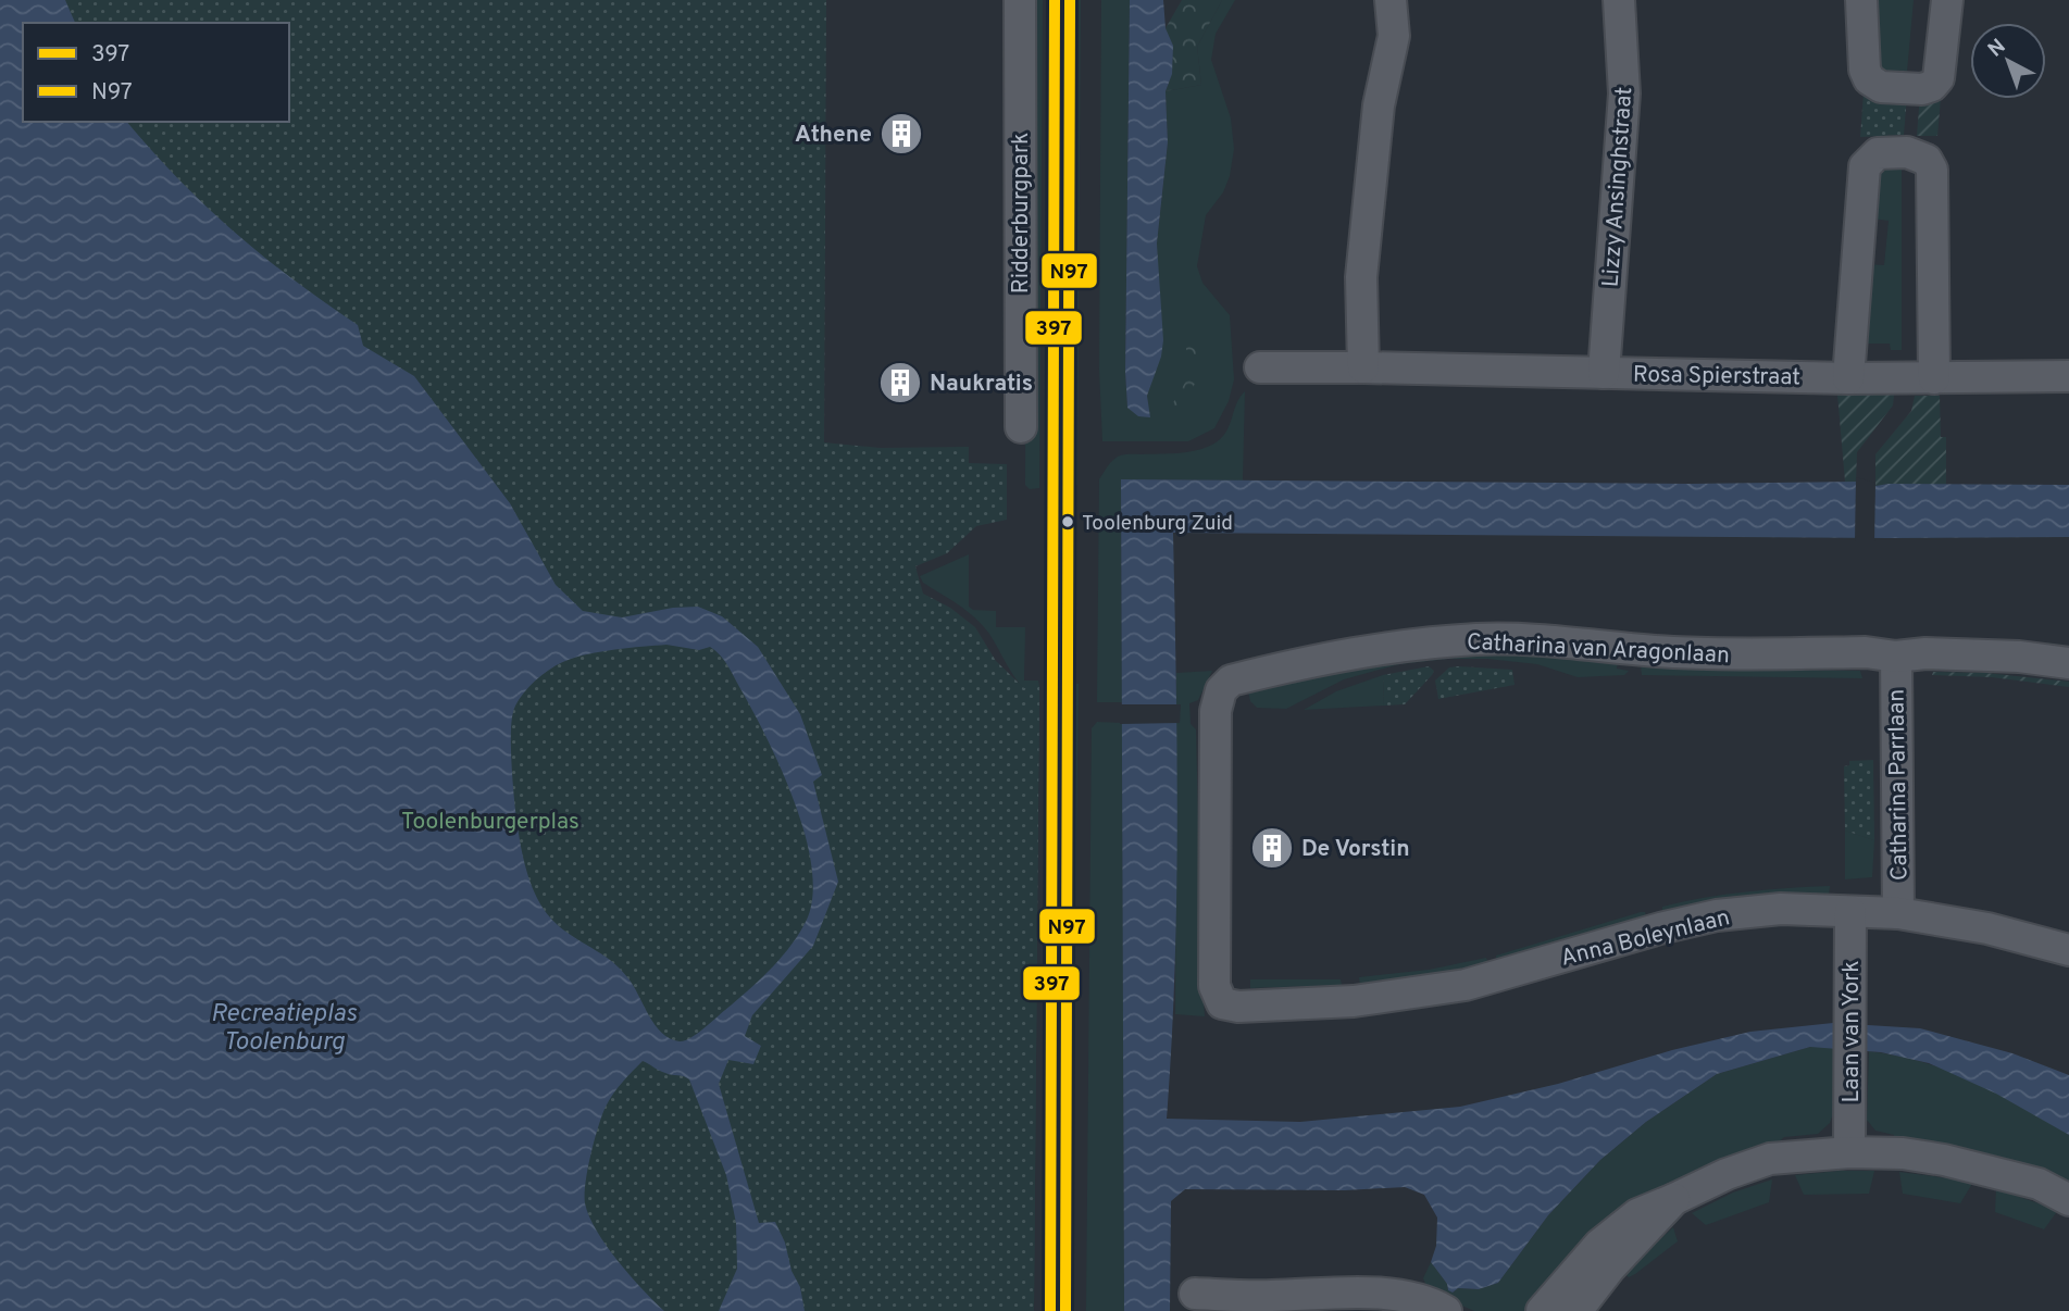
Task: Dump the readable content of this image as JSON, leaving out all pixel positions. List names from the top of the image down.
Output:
{
  "streets": {
    "street": [
      "Lizzy Ansinghstraat",
      "Ridderburgpark",
      "Rosa Spierstraat",
      "Catharina van Aragonlaan",
      "Catharina Parrlaan",
      "Anna Boleynlaan",
      "Laan van York"
    ]
  },
  "crossings": [
    ["Lizzy Ansinghstraat", "Rosa Spierstraat"],
    ["Catharina van Aragonlaan", "Catharina Parrlaan"],
    ["Catharina van Aragonlaan", "Anna Boleynlaan"],
    ["Catharina Parrlaan", "Anna Boleynlaan"],
    ["Anna Boleynlaan", "Laan van York"]
  ],
  "water": ["Recreatieplas Toolenburg"],
  "parks": ["Toolenburgerplas"],
  "places": {
    "building": ["Athene", "Naukratis", "De Vorstin"],
    "other": ["Toolenburg Zuid"]
  },
  "lines": ["transit line 397", "transit line N97"],
  "legend": ["397", "N97"],
  "north": "top left"
}
